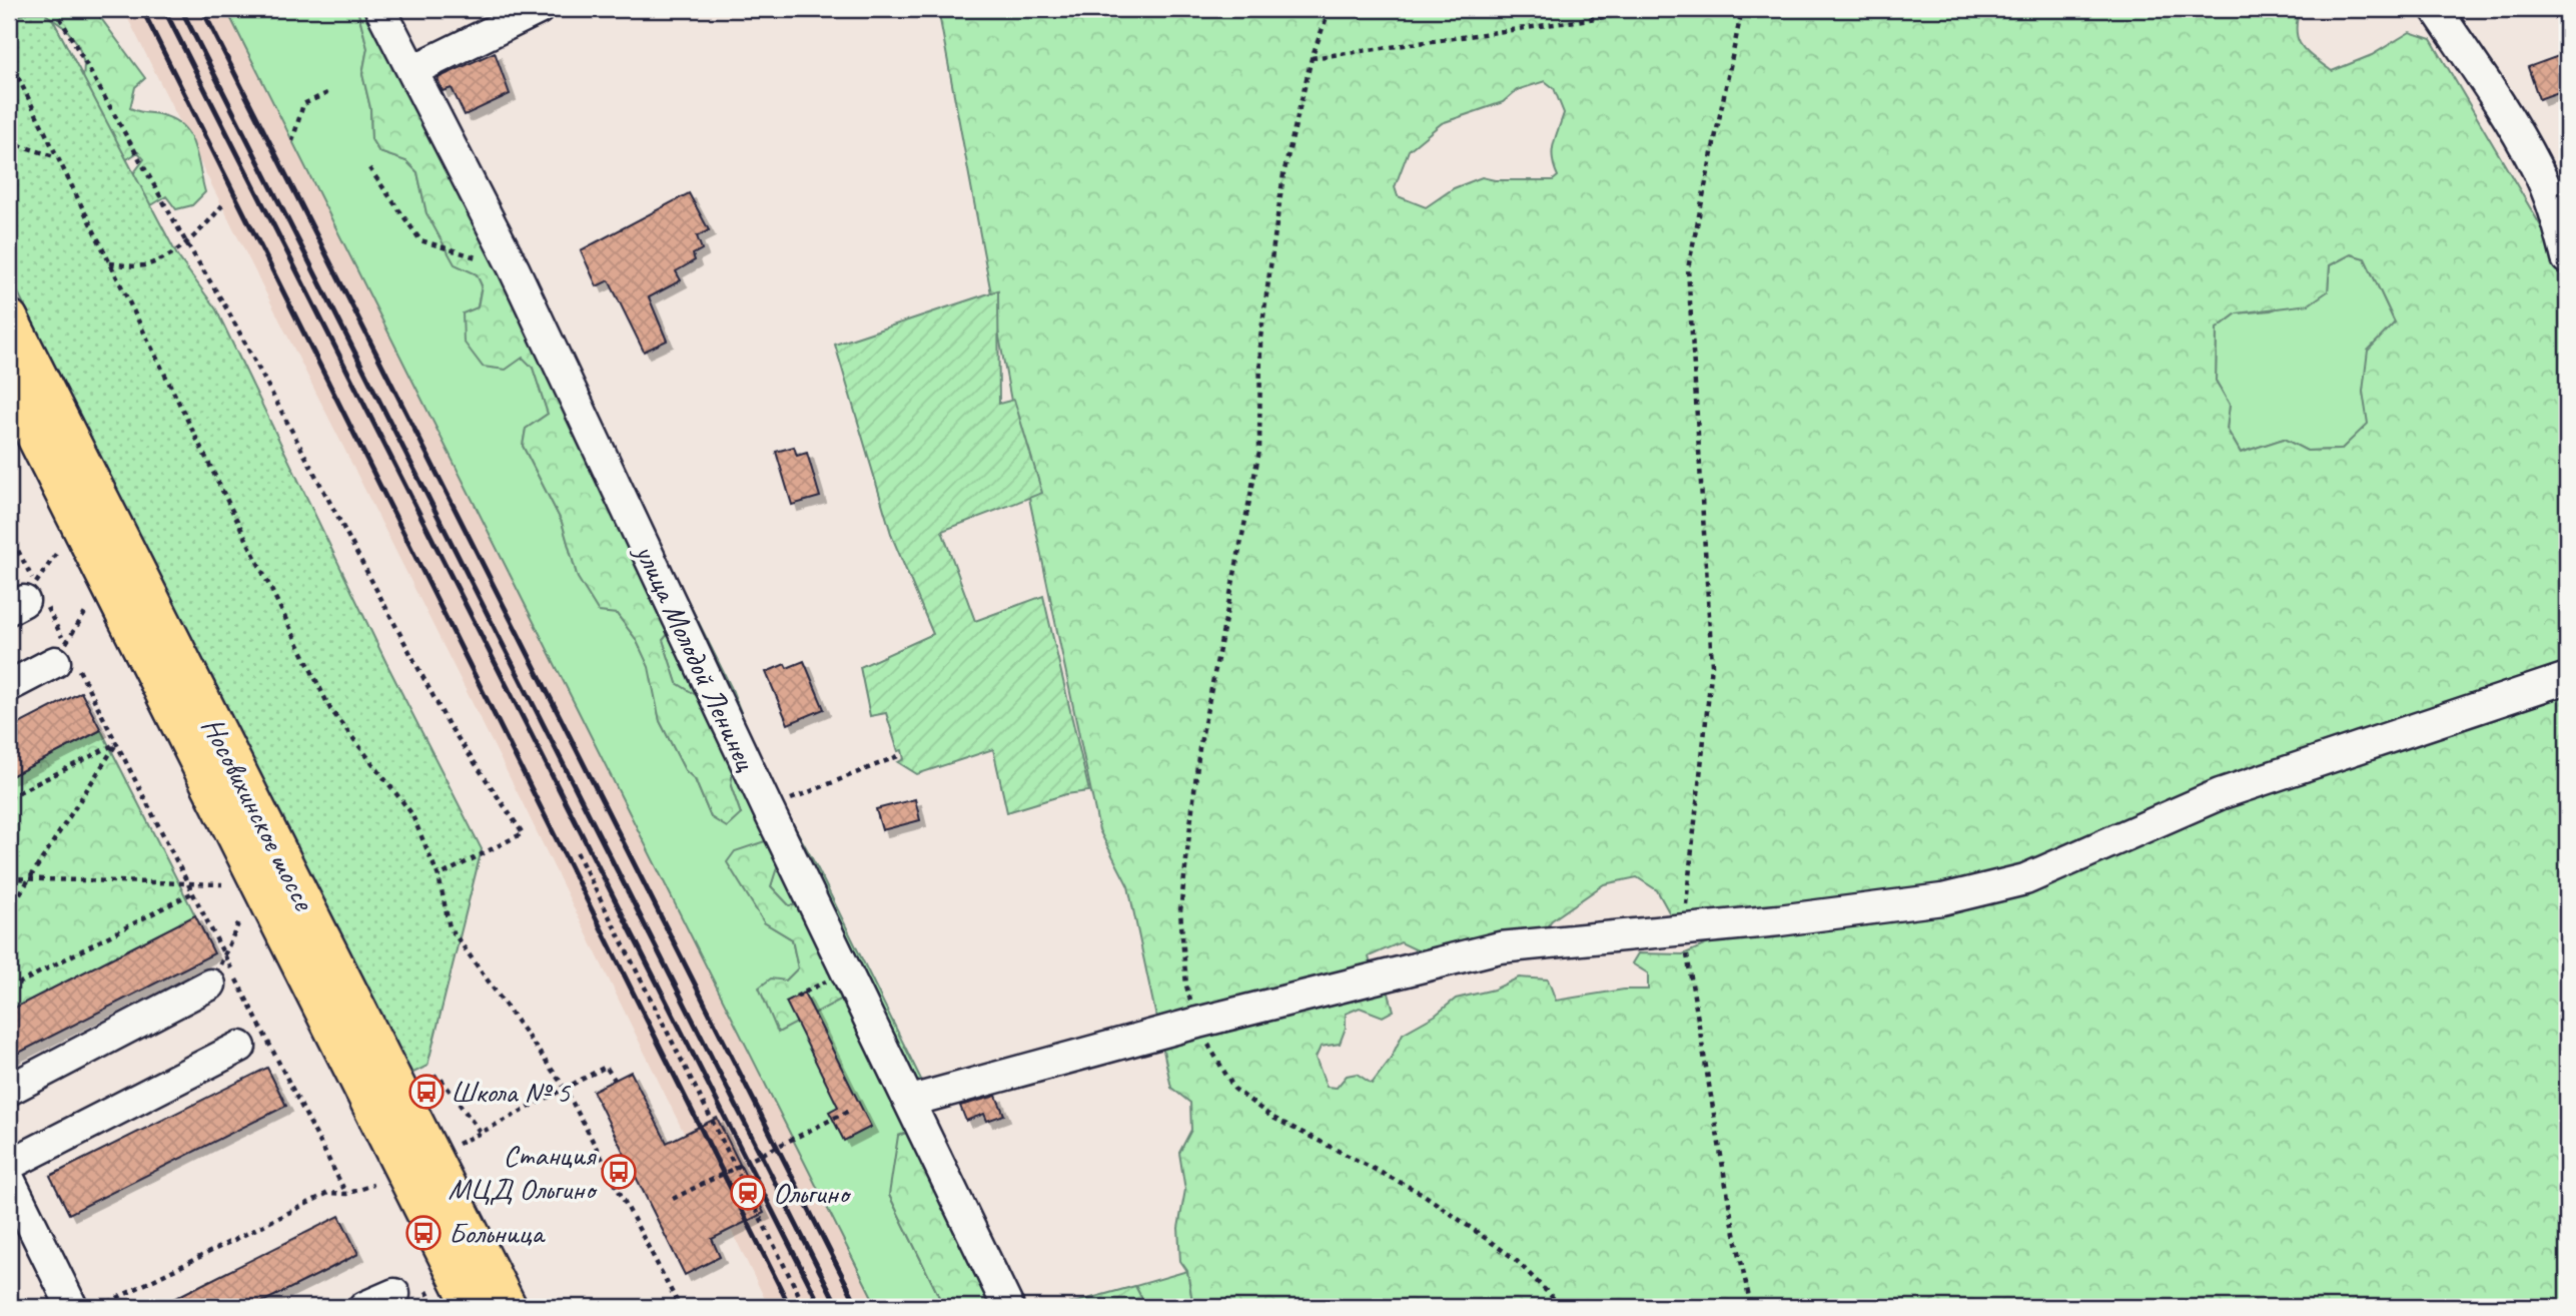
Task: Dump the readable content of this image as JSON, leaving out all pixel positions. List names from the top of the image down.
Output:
{
  "streets": {
    "main road": ["Носовихинское шоссе"],
    "street": ["улица Молодой Ленинец"]
  },
  "places": {
    "bus stop": ["Школа № 5", "Станция МЦД Ольгино", "Больница"],
    "station": ["Ольгино"]
  }
}
